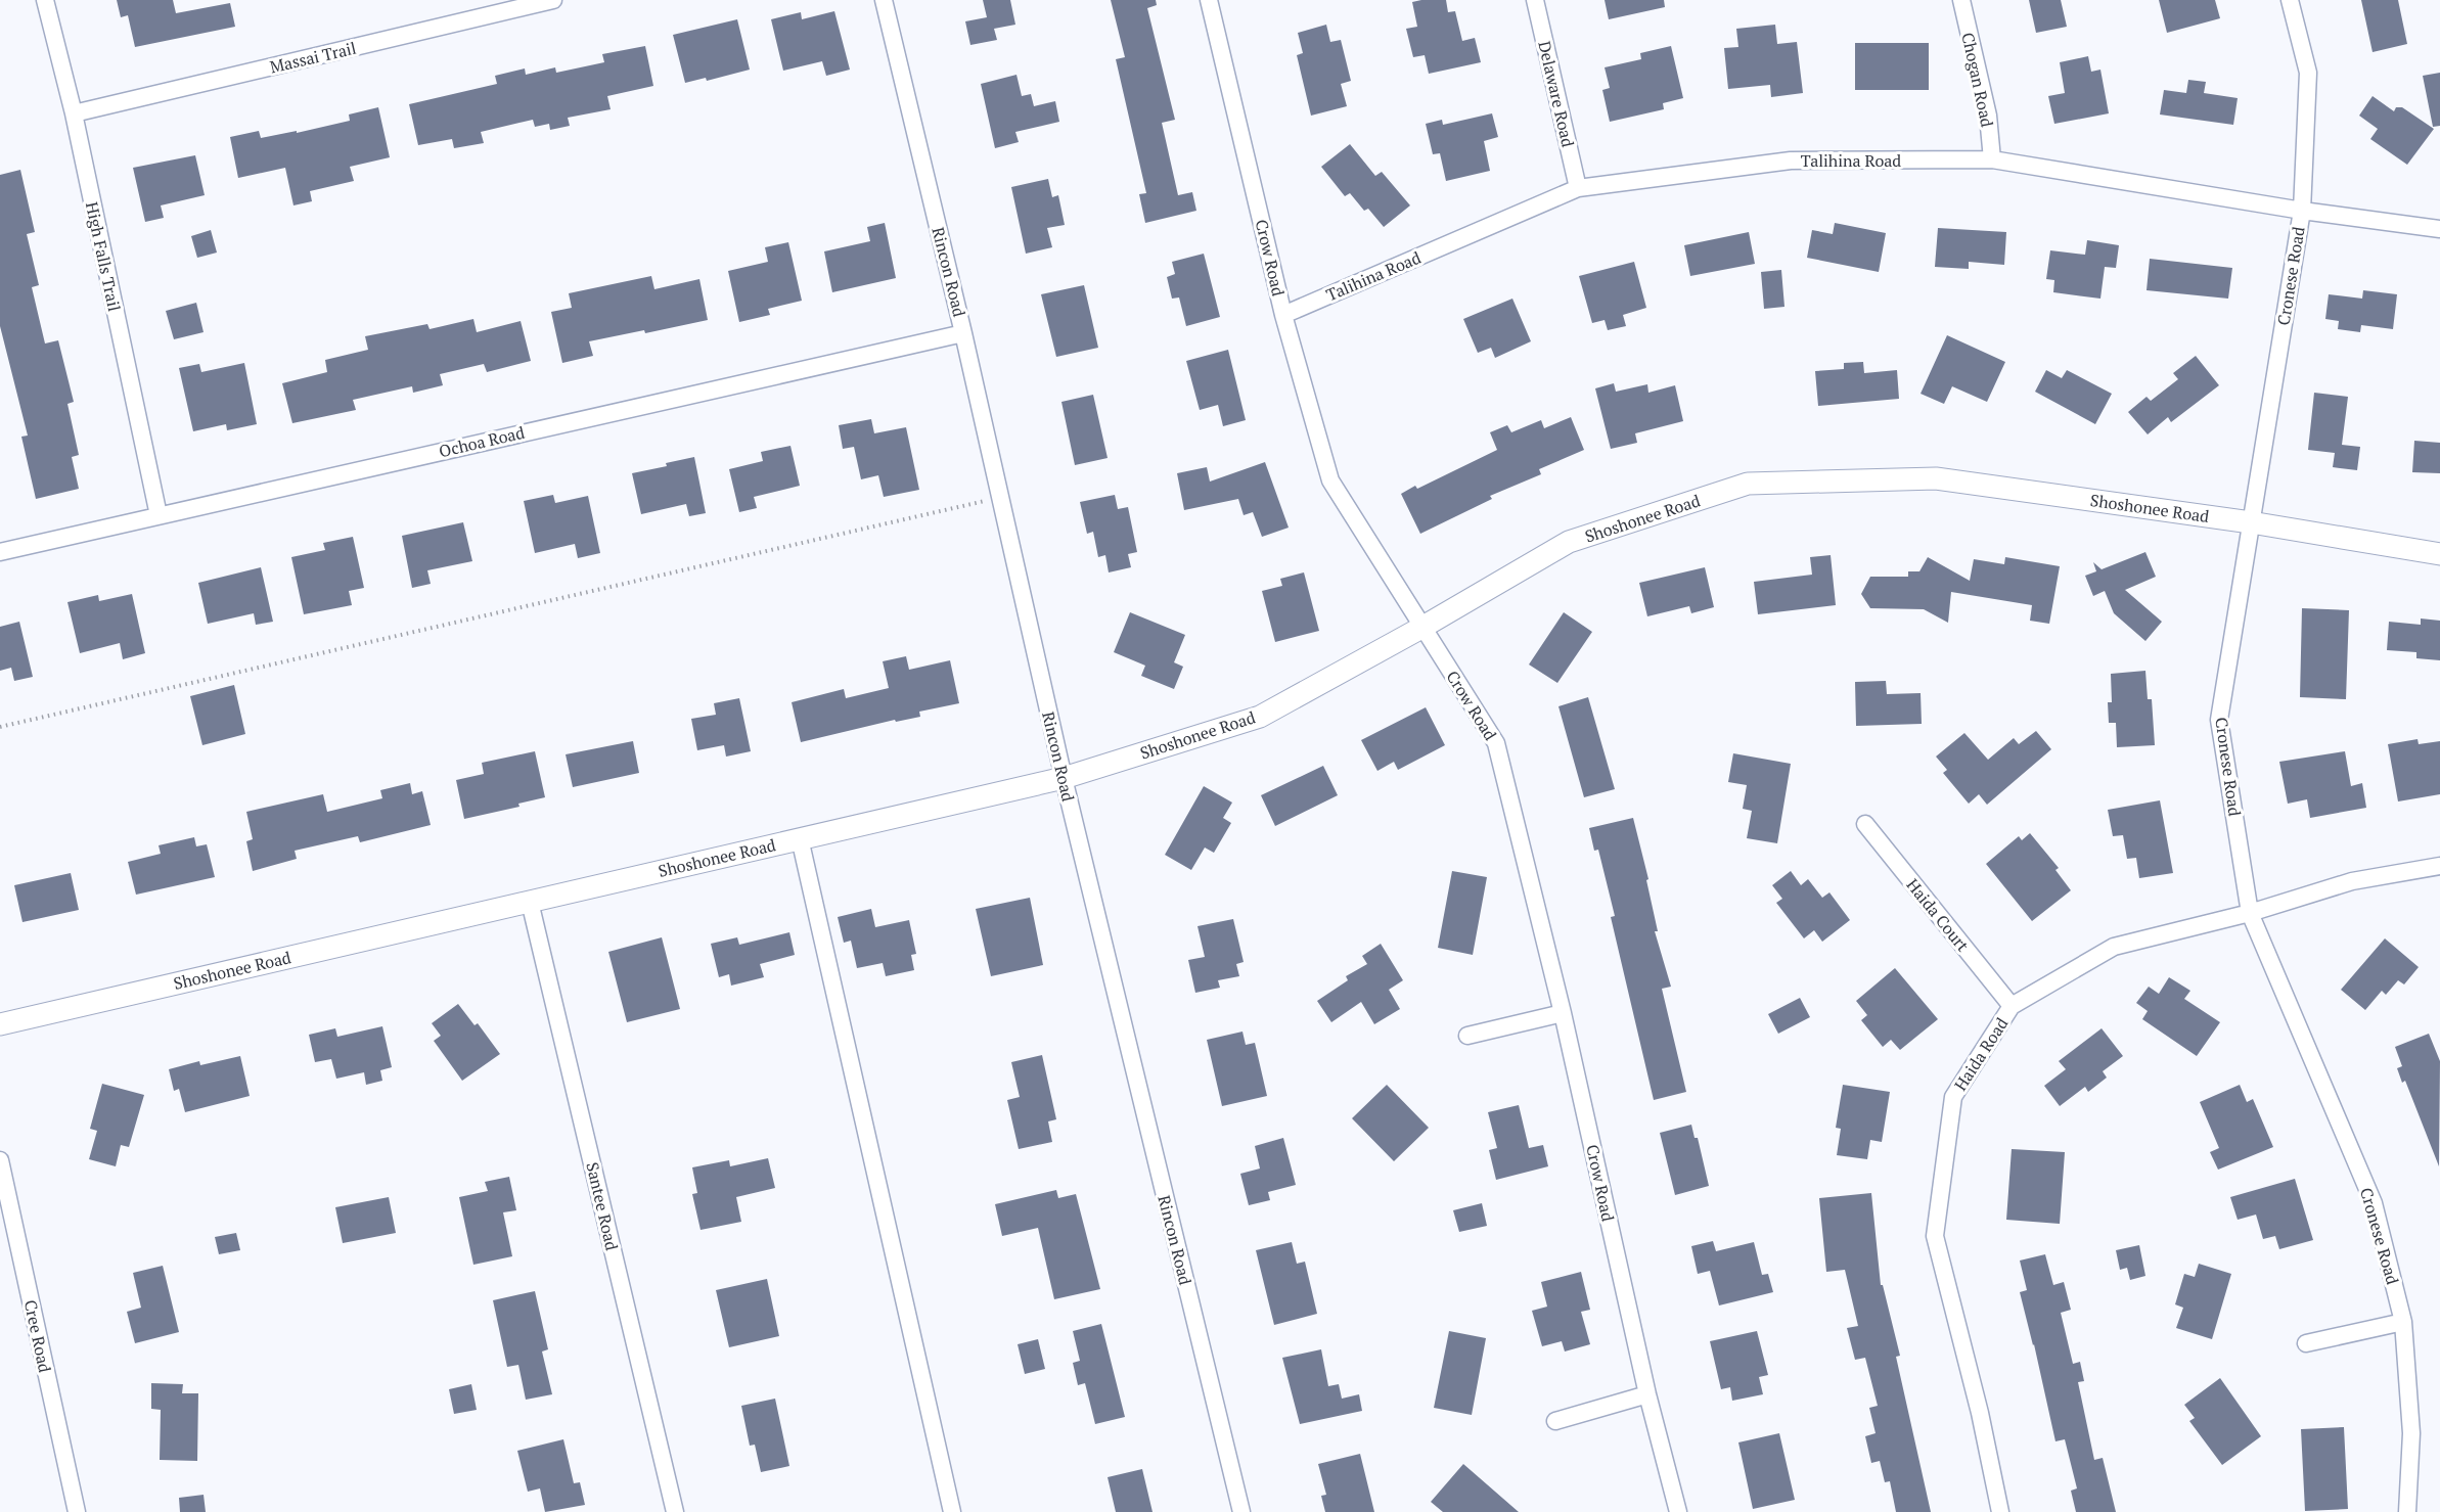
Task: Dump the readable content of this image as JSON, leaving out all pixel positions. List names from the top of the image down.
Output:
{
  "streets": {
    "street": [
      "Massai Trail",
      "Chogan Road",
      "Delaware Road",
      "Talihina Road",
      "High Falls Trail",
      "Crow Road",
      "Rincon Road",
      "Cronese Road",
      "Ochoa Road",
      "Shoshonee Road",
      "Haida Court",
      "Haida Road",
      "Santee Road",
      "Cree Road"
    ]
  },
  "crossings": [
    ["Massai Trail", "High Falls Trail"],
    ["Chogan Road", "Talihina Road"],
    ["Delaware Road", "Talihina Road"],
    ["Talihina Road", "Crow Road"],
    ["Talihina Road", "Cronese Road"],
    ["High Falls Trail", "Ochoa Road"],
    ["Crow Road", "Shoshonee Road"],
    ["Rincon Road", "Ochoa Road"],
    ["Rincon Road", "Shoshonee Road"],
    ["Cronese Road", "Shoshonee Road"],
    ["Cronese Road", "Haida Road"],
    ["Shoshonee Road", "Santee Road"],
    ["Haida Court", "Haida Road"]
  ]
}
